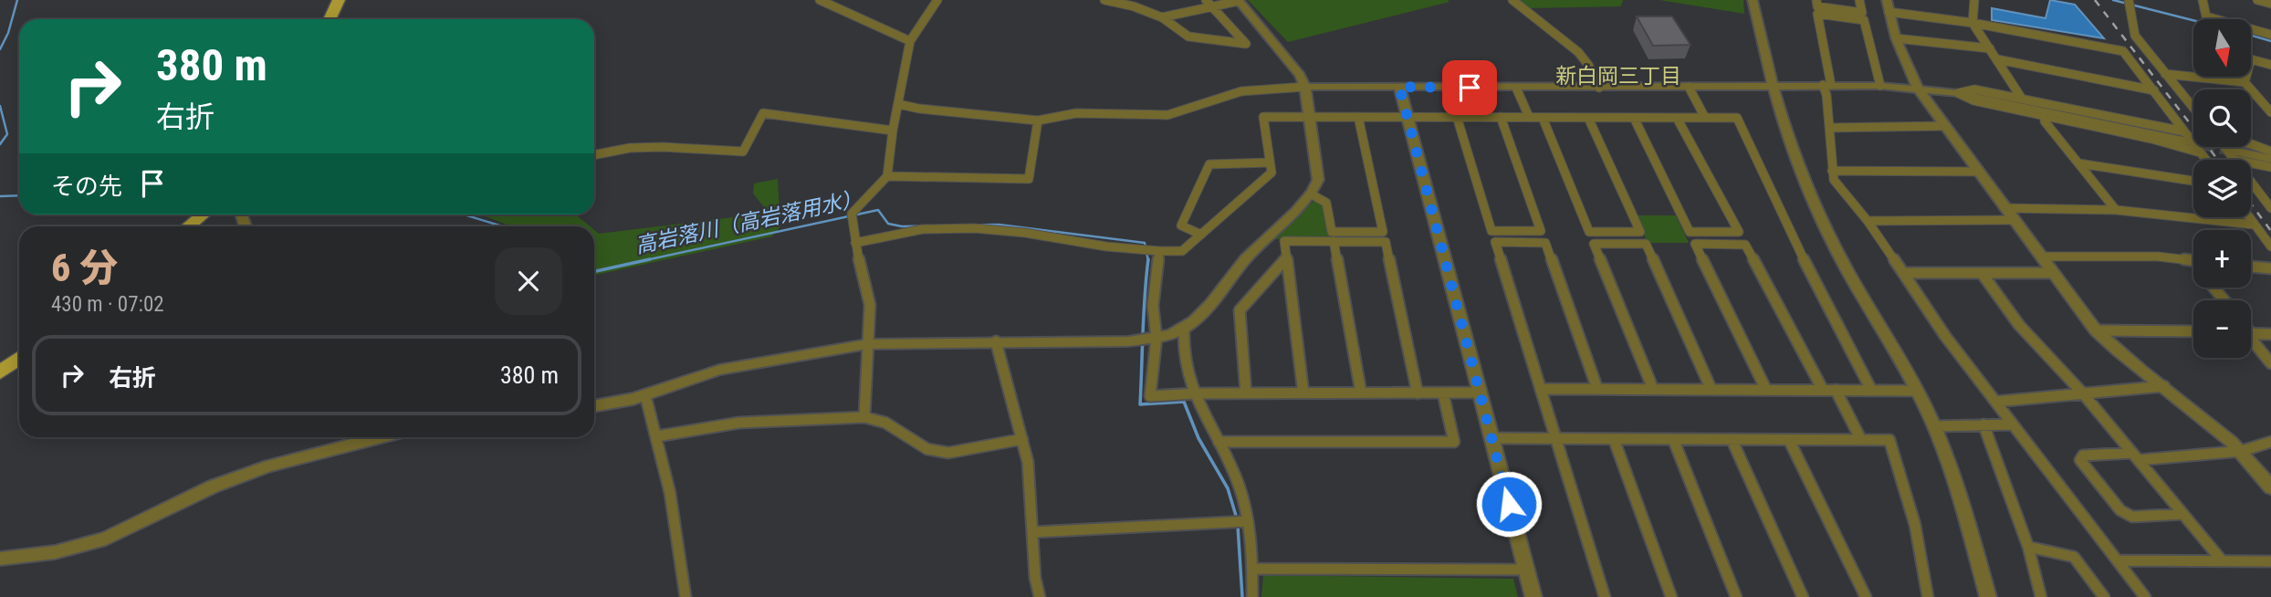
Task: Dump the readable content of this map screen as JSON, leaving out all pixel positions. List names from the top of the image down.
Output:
{
  "districts": ["新白岡三丁目"],
  "water": ["高岩落川（高岩落用水）"],
  "north": "bottom",
  "page": {
    "map_buttons": ["+", "−"],
    "turn": ["380 m", "右折"],
    "then": "その先",
    "heading": ["6 分", "430 m · 07:02"],
    "list": [
      {
        "name": "右折",
        "value": "380 m"
      }
    ]
  }
}
